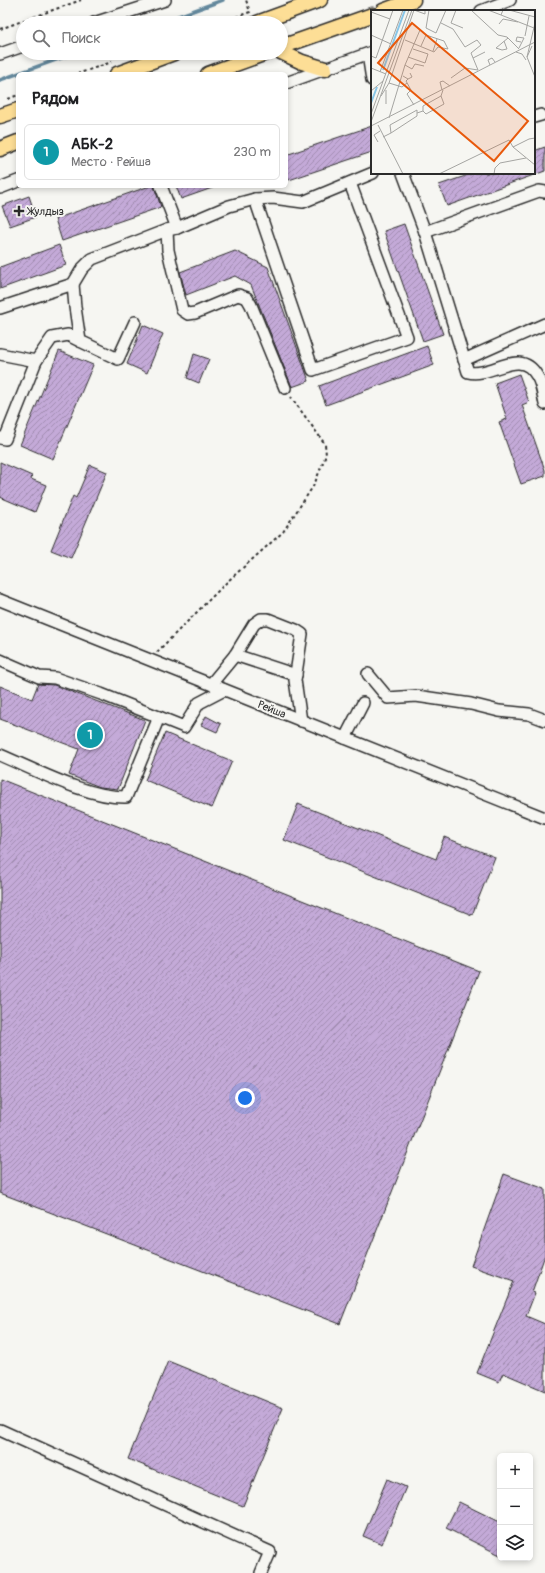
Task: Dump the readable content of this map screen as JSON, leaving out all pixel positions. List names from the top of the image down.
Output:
{
  "streets": {
    "street": ["Рейша"]
  },
  "places": {
    "health": ["Жулдыз"]
  },
  "page": {
    "search": "Поиск",
    "heading": "Рядом",
    "list": [
      {
        "mark": "1",
        "name": "АБК-2",
        "note": "Место · Рейша",
        "value": "230 m"
      }
    ],
    "pins": "1",
    "map_buttons": ["+", "−"]
  }
}
